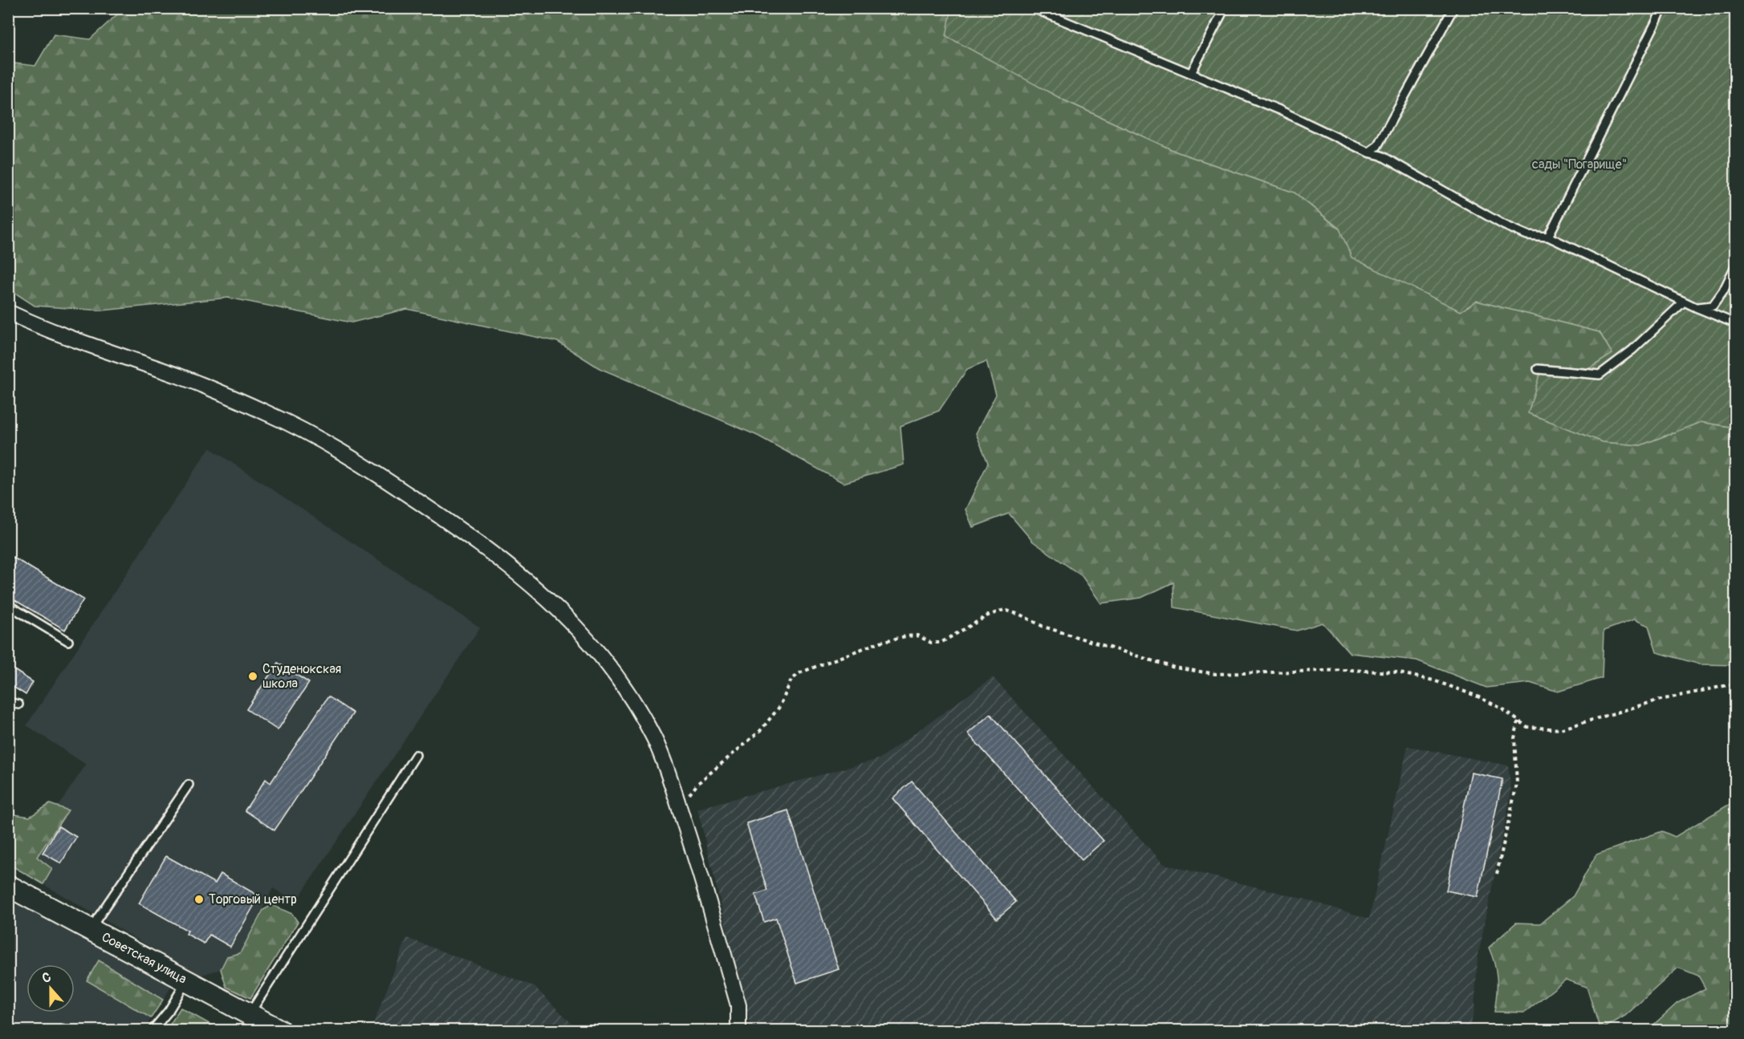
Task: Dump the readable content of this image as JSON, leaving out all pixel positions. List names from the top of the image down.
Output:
{
  "streets": {
    "street": ["Советская улица"]
  },
  "parks": ["сады \"Погарище\""],
  "places": ["Студенокская школа", "Торговый центр"],
  "north": "top"
}
